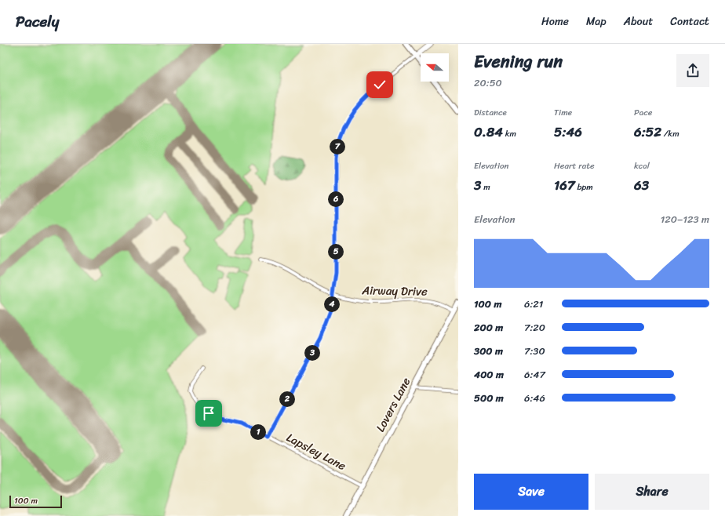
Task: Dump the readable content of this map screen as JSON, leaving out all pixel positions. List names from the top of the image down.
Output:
{
  "streets": {
    "main road": ["Lovers Lane"],
    "street": ["Airway Drive", "Lapsley Lane"]
  },
  "crossings": [
    ["Airway Drive", "Lovers Lane"],
    ["Lovers Lane", "Lapsley Lane"]
  ],
  "scale_bar": "100 m",
  "north": "left",
  "page": {
    "header": "Pacely",
    "nav": [
      "Home",
      "Map",
      "About",
      "Contact"
    ],
    "heading": ["Evening run", "20:50"],
    "stats": [
      ["Distance", "0.84 km"],
      ["Time", "5:46"],
      ["Pace", "6:52 /km"],
      ["Elevation", "3 m"],
      ["Heart rate", "167 bpm"],
      ["kcal", "63"]
    ],
    "pins": [
      "7",
      "6",
      "5",
      "4",
      "3",
      "2",
      "1"
    ],
    "chart": ["Elevation", "120–123 m"],
    "list": [
      {
        "name": "100 m",
        "note": "6:21"
      },
      {
        "name": "200 m",
        "note": "7:20"
      },
      {
        "name": "300 m",
        "note": "7:30"
      },
      {
        "name": "400 m",
        "note": "6:47"
      },
      {
        "name": "500 m",
        "note": "6:46"
      }
    ],
    "buttons": ["Save", "Share"],
    "scale": "100 m"
  }
}
